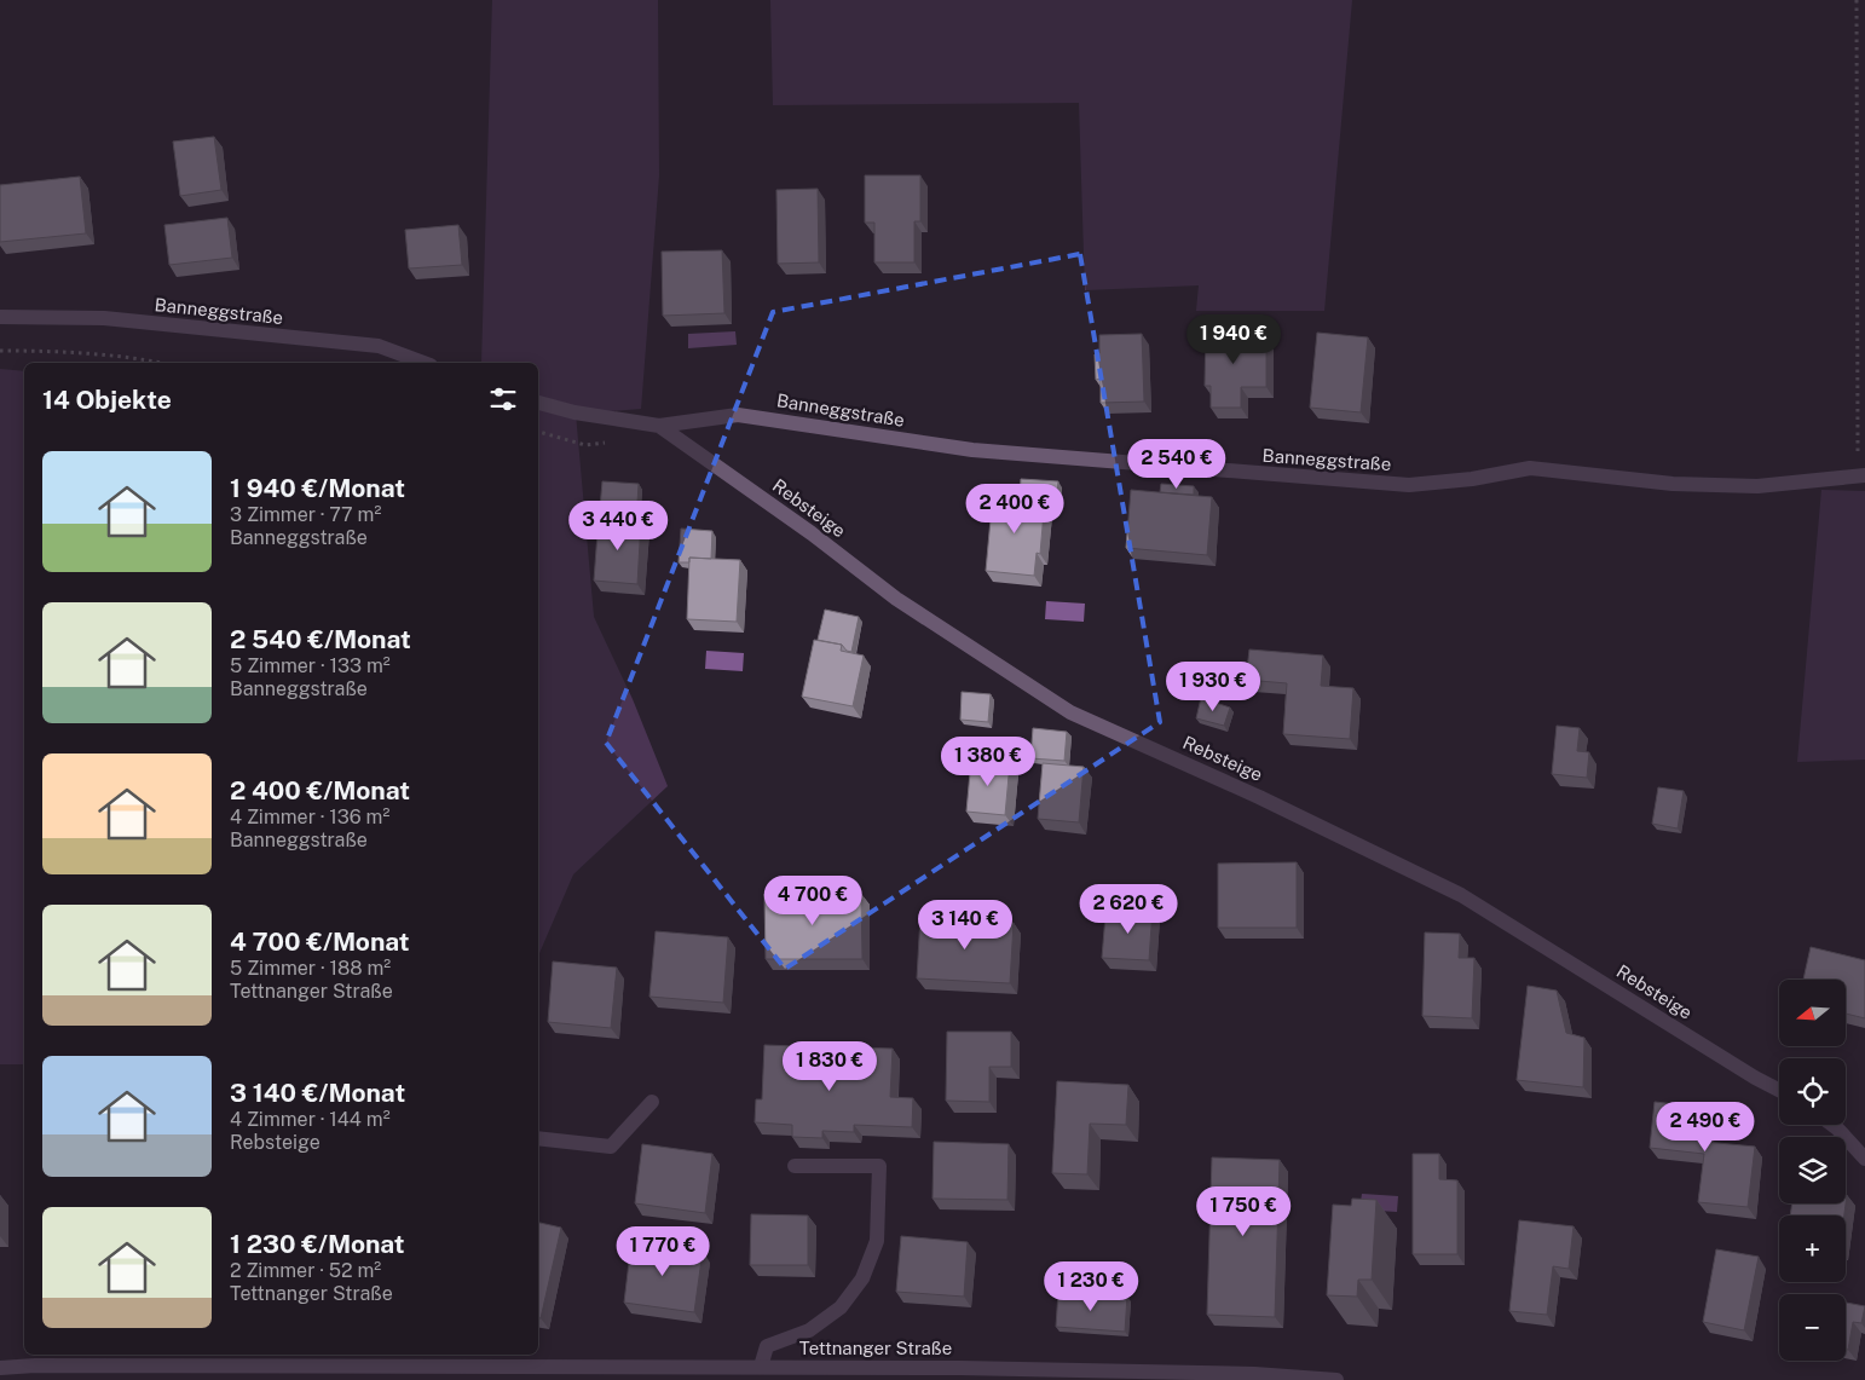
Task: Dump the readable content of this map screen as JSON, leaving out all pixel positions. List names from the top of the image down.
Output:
{
  "streets": {
    "street": ["Banneggstraße", "Rebsteige", "Tettnanger Straße"]
  },
  "crossings": [
    ["Banneggstraße", "Rebsteige"]
  ],
  "north": "left",
  "page": {
    "price": [
      "1 940 €",
      "2 540 €",
      "2 400 €",
      "3 440 €",
      "1 930 €",
      "1 380 €",
      "4 700 €",
      "2 620 €",
      "3 140 €",
      "1 830 €",
      "2 490 €",
      "1 750 €",
      "1 770 €",
      "1 230 €"
    ],
    "heading": "14 Objekte",
    "list": [
      {
        "name": "1 940 €/Monat",
        "note": "3 Zimmer · 77 m² · Banneggstraße"
      },
      {
        "name": "2 540 €/Monat",
        "note": "5 Zimmer · 133 m² · Banneggstraße"
      },
      {
        "name": "2 400 €/Monat",
        "note": "4 Zimmer · 136 m² · Banneggstraße"
      },
      {
        "name": "4 700 €/Monat",
        "note": "5 Zimmer · 188 m² · Tettnanger Straße"
      },
      {
        "name": "3 140 €/Monat",
        "note": "4 Zimmer · 144 m² · Rebsteige"
      },
      {
        "name": "1 230 €/Monat",
        "note": "2 Zimmer · 52 m² · Tettnanger Straße"
      }
    ],
    "map_buttons": ["+", "−"]
  }
}
